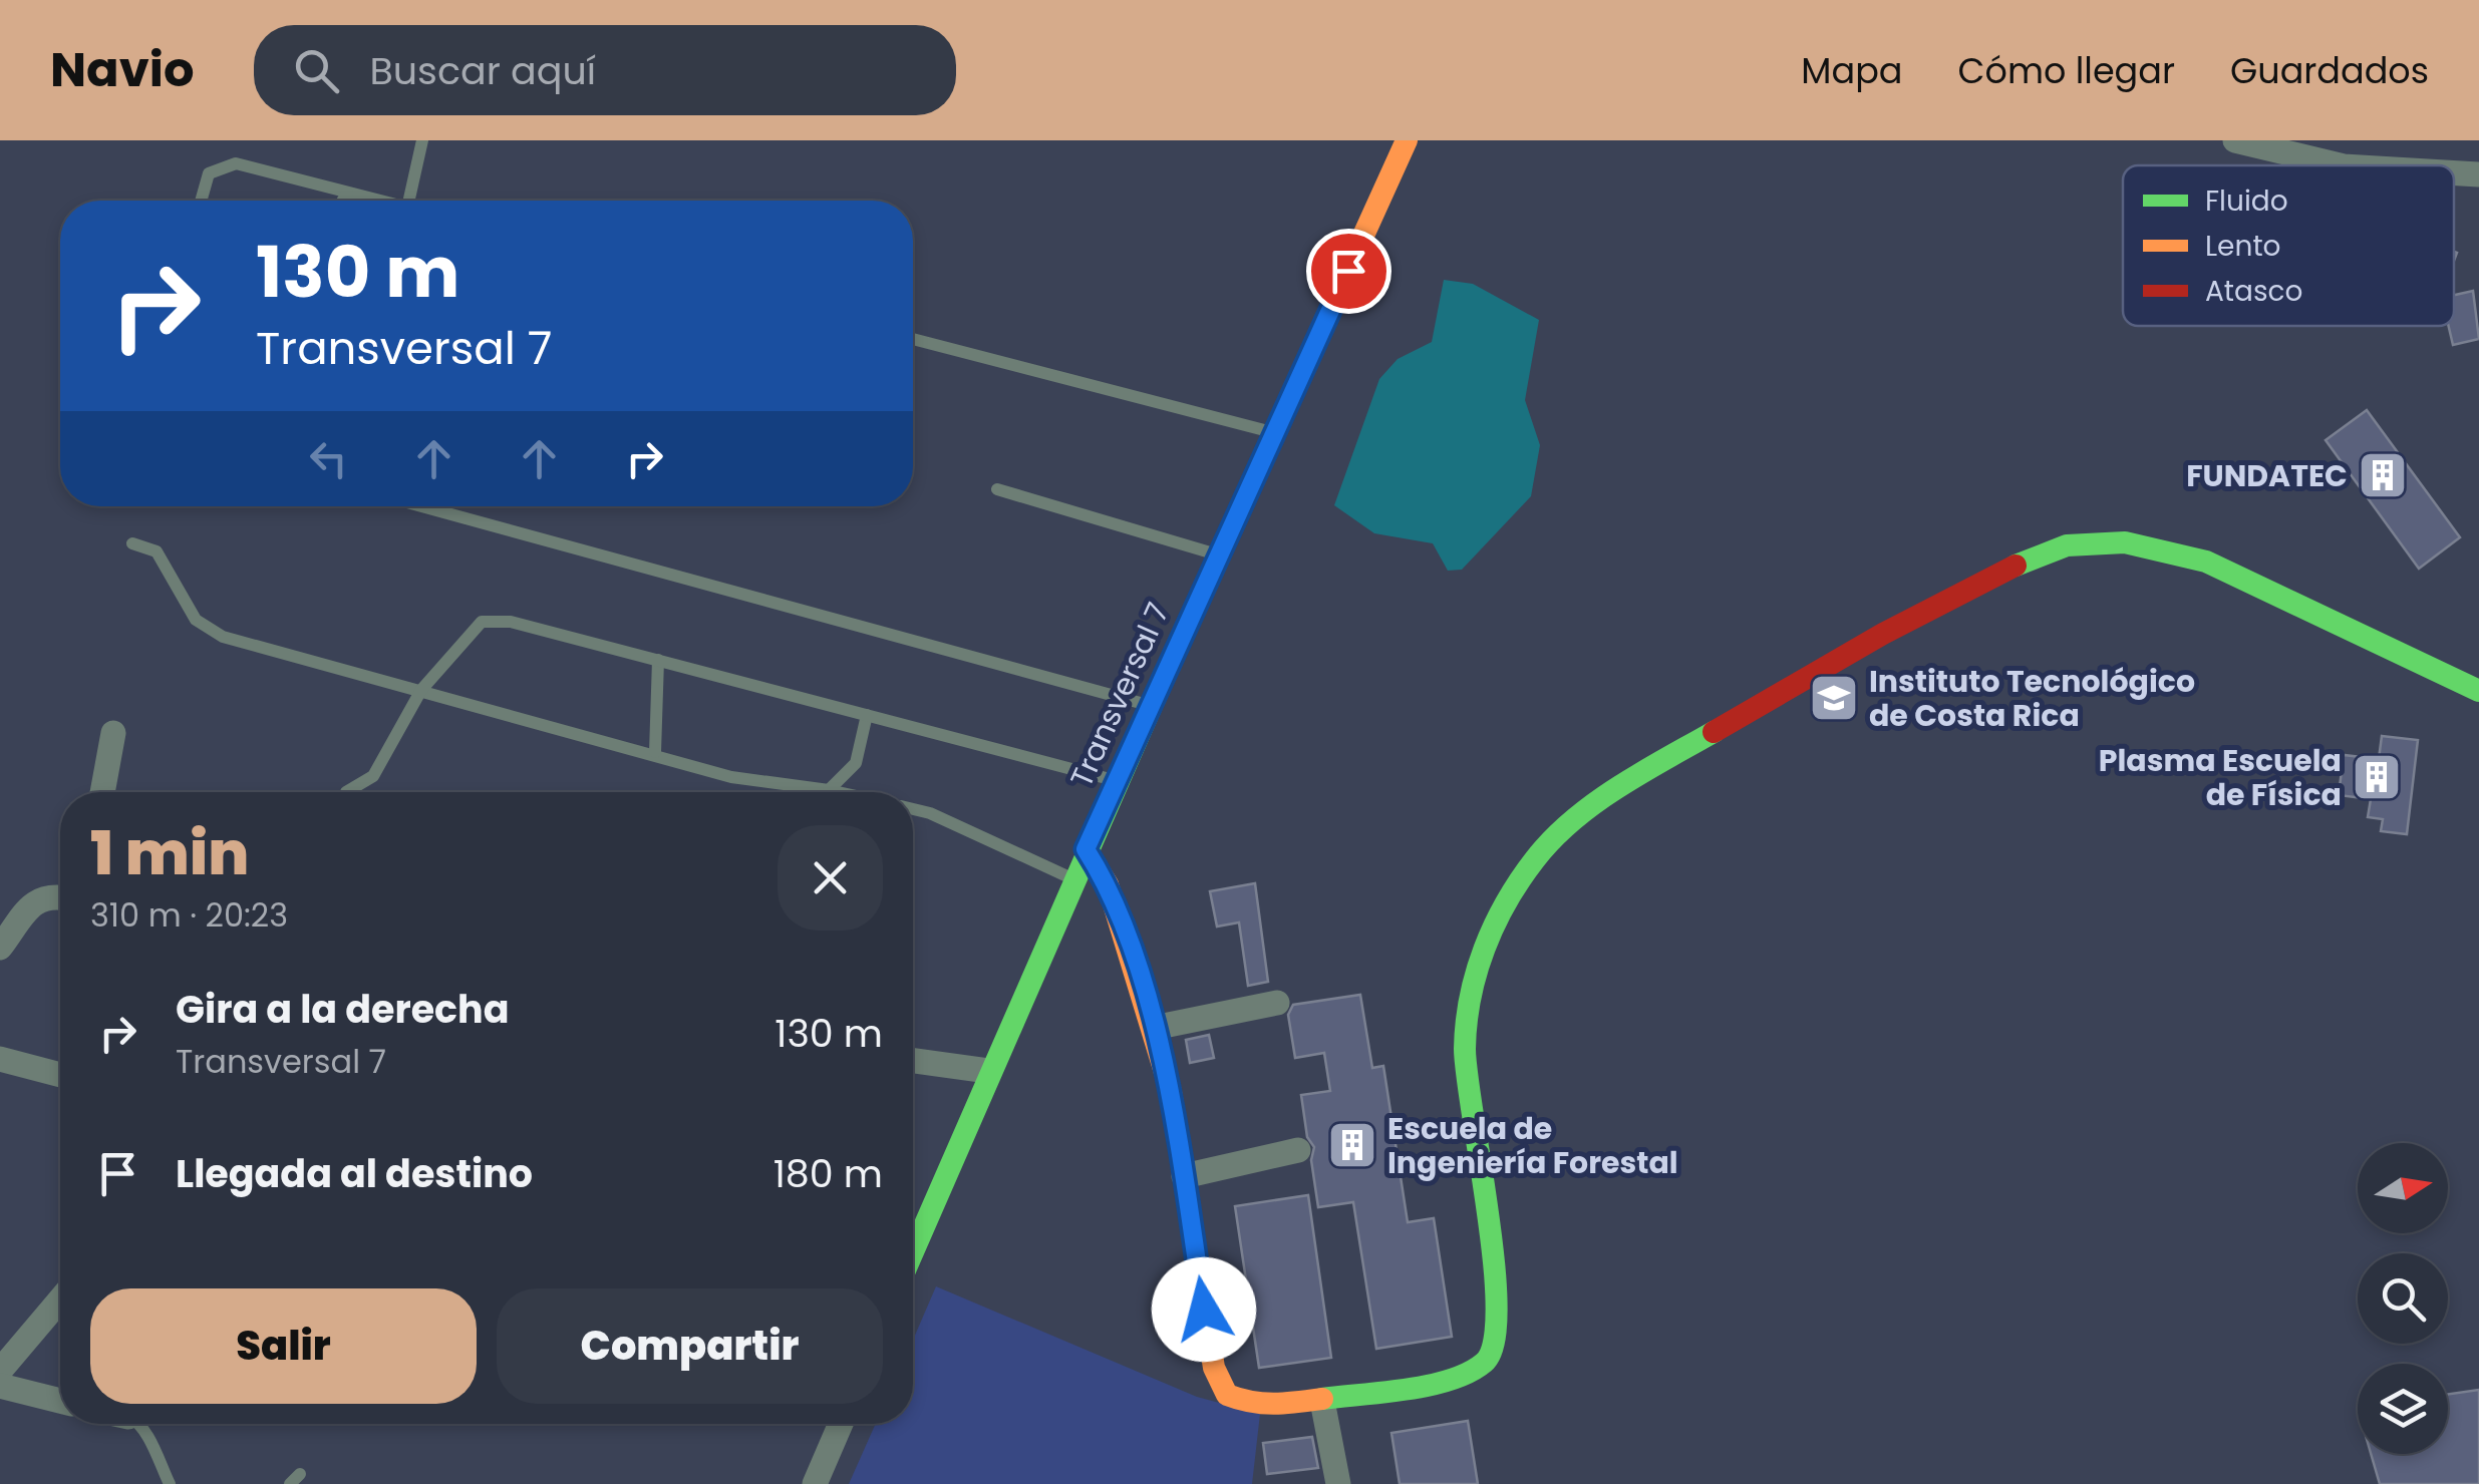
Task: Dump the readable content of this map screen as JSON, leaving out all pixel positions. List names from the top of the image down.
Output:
{
  "streets": {
    "street": ["Transversal 7"]
  },
  "places": {
    "building": ["FUNDATEC", "Plasma Escuela de Física", "Escuela de Ingeniería Forestal"],
    "school or university": ["Instituto Tecnológico de Costa Rica"]
  },
  "legend": ["Fluido", "Lento", "Atasco"],
  "north": "right",
  "page": {
    "header": "Navio",
    "search": "Buscar aquí",
    "nav": ["Mapa", "Cómo llegar", "Guardados"],
    "turn": ["130 m", "Transversal 7"],
    "heading": ["1 min", "310 m · 20:23"],
    "list": [
      {
        "name": "Gira a la derecha",
        "note": "Transversal 7",
        "value": "130 m"
      },
      {
        "name": "Llegada al destino",
        "value": "180 m"
      }
    ],
    "buttons": ["Salir", "Compartir"]
  }
}
